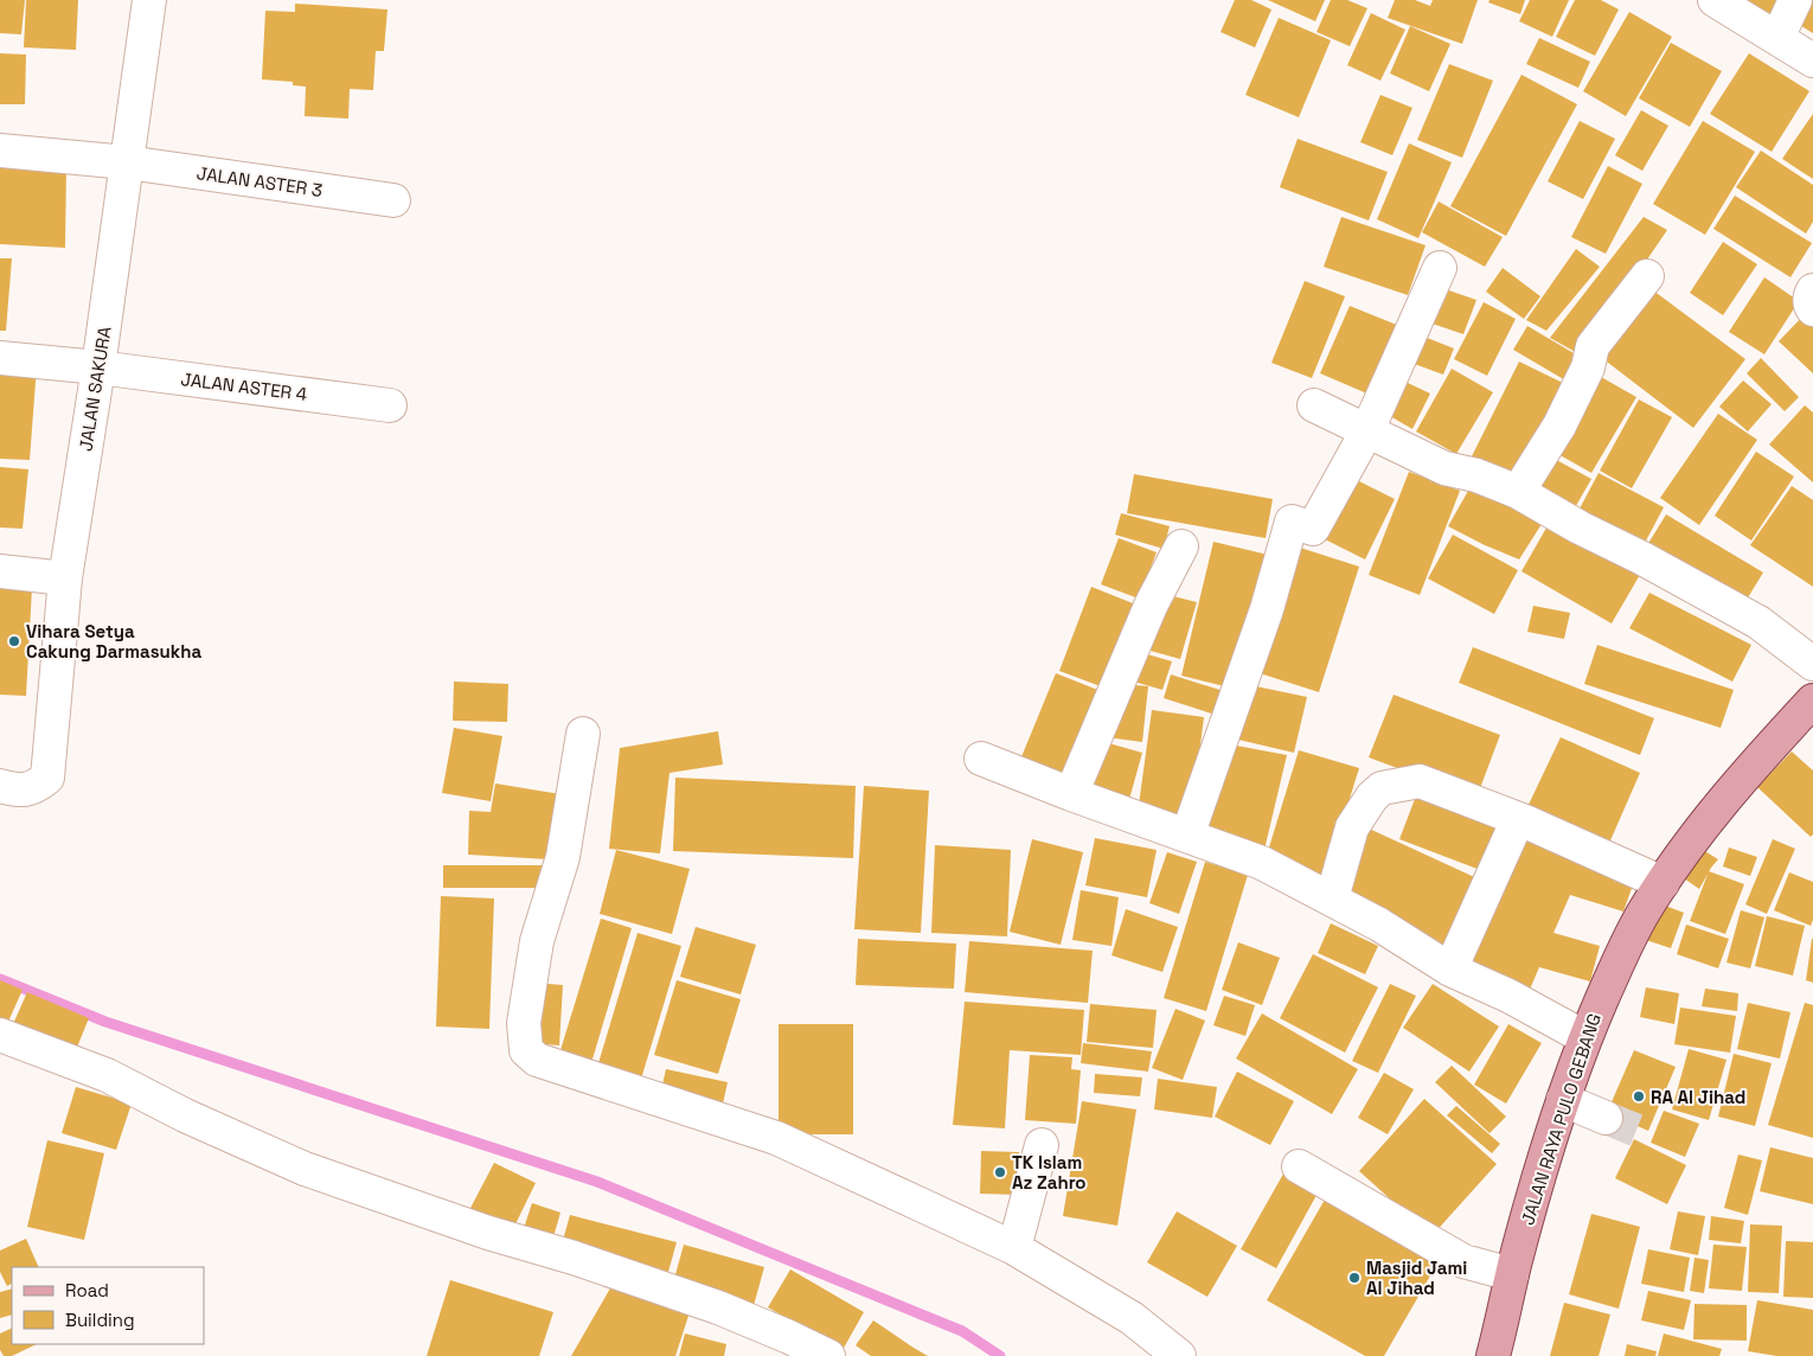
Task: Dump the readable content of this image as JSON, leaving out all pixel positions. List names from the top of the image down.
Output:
{
  "streets": {
    "main road": ["JALAN RAYA PULO GEBANG"],
    "street": ["JALAN ASTER 3", "JALAN ASTER 4", "JALAN SAKURA"]
  },
  "crossings": [
    ["JALAN ASTER 3", "JALAN SAKURA"],
    ["JALAN ASTER 4", "JALAN SAKURA"]
  ],
  "places": [
    "Vihara Setya Cakung Darmasukha",
    "RA Al Jihad",
    "TK Islam Az Zahro",
    "Masjid Jami Al Jihad"
  ],
  "legend": ["Road", "Building"]
}
